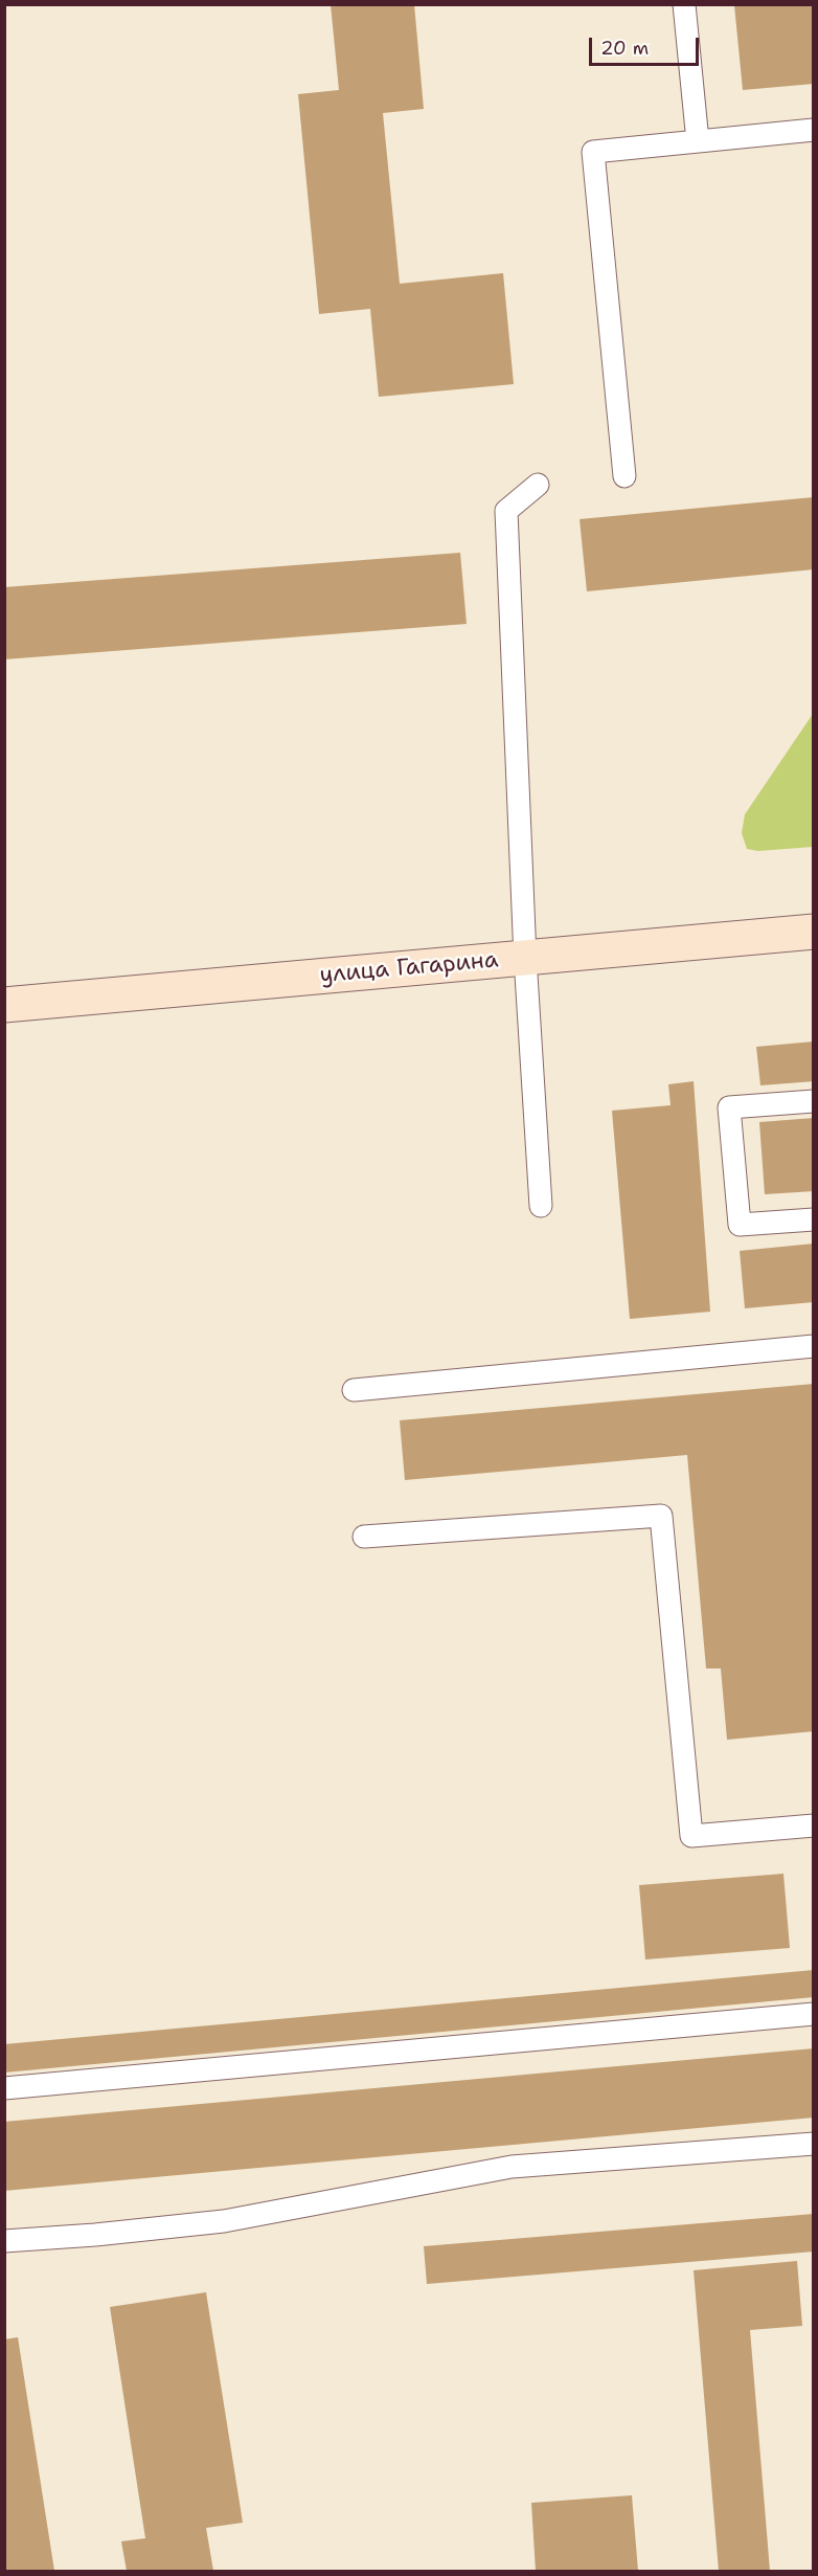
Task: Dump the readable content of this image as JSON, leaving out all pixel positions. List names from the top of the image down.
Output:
{
  "streets": {
    "main road": ["улица Гагарина"]
  },
  "scale_bar": "20 m"
}
